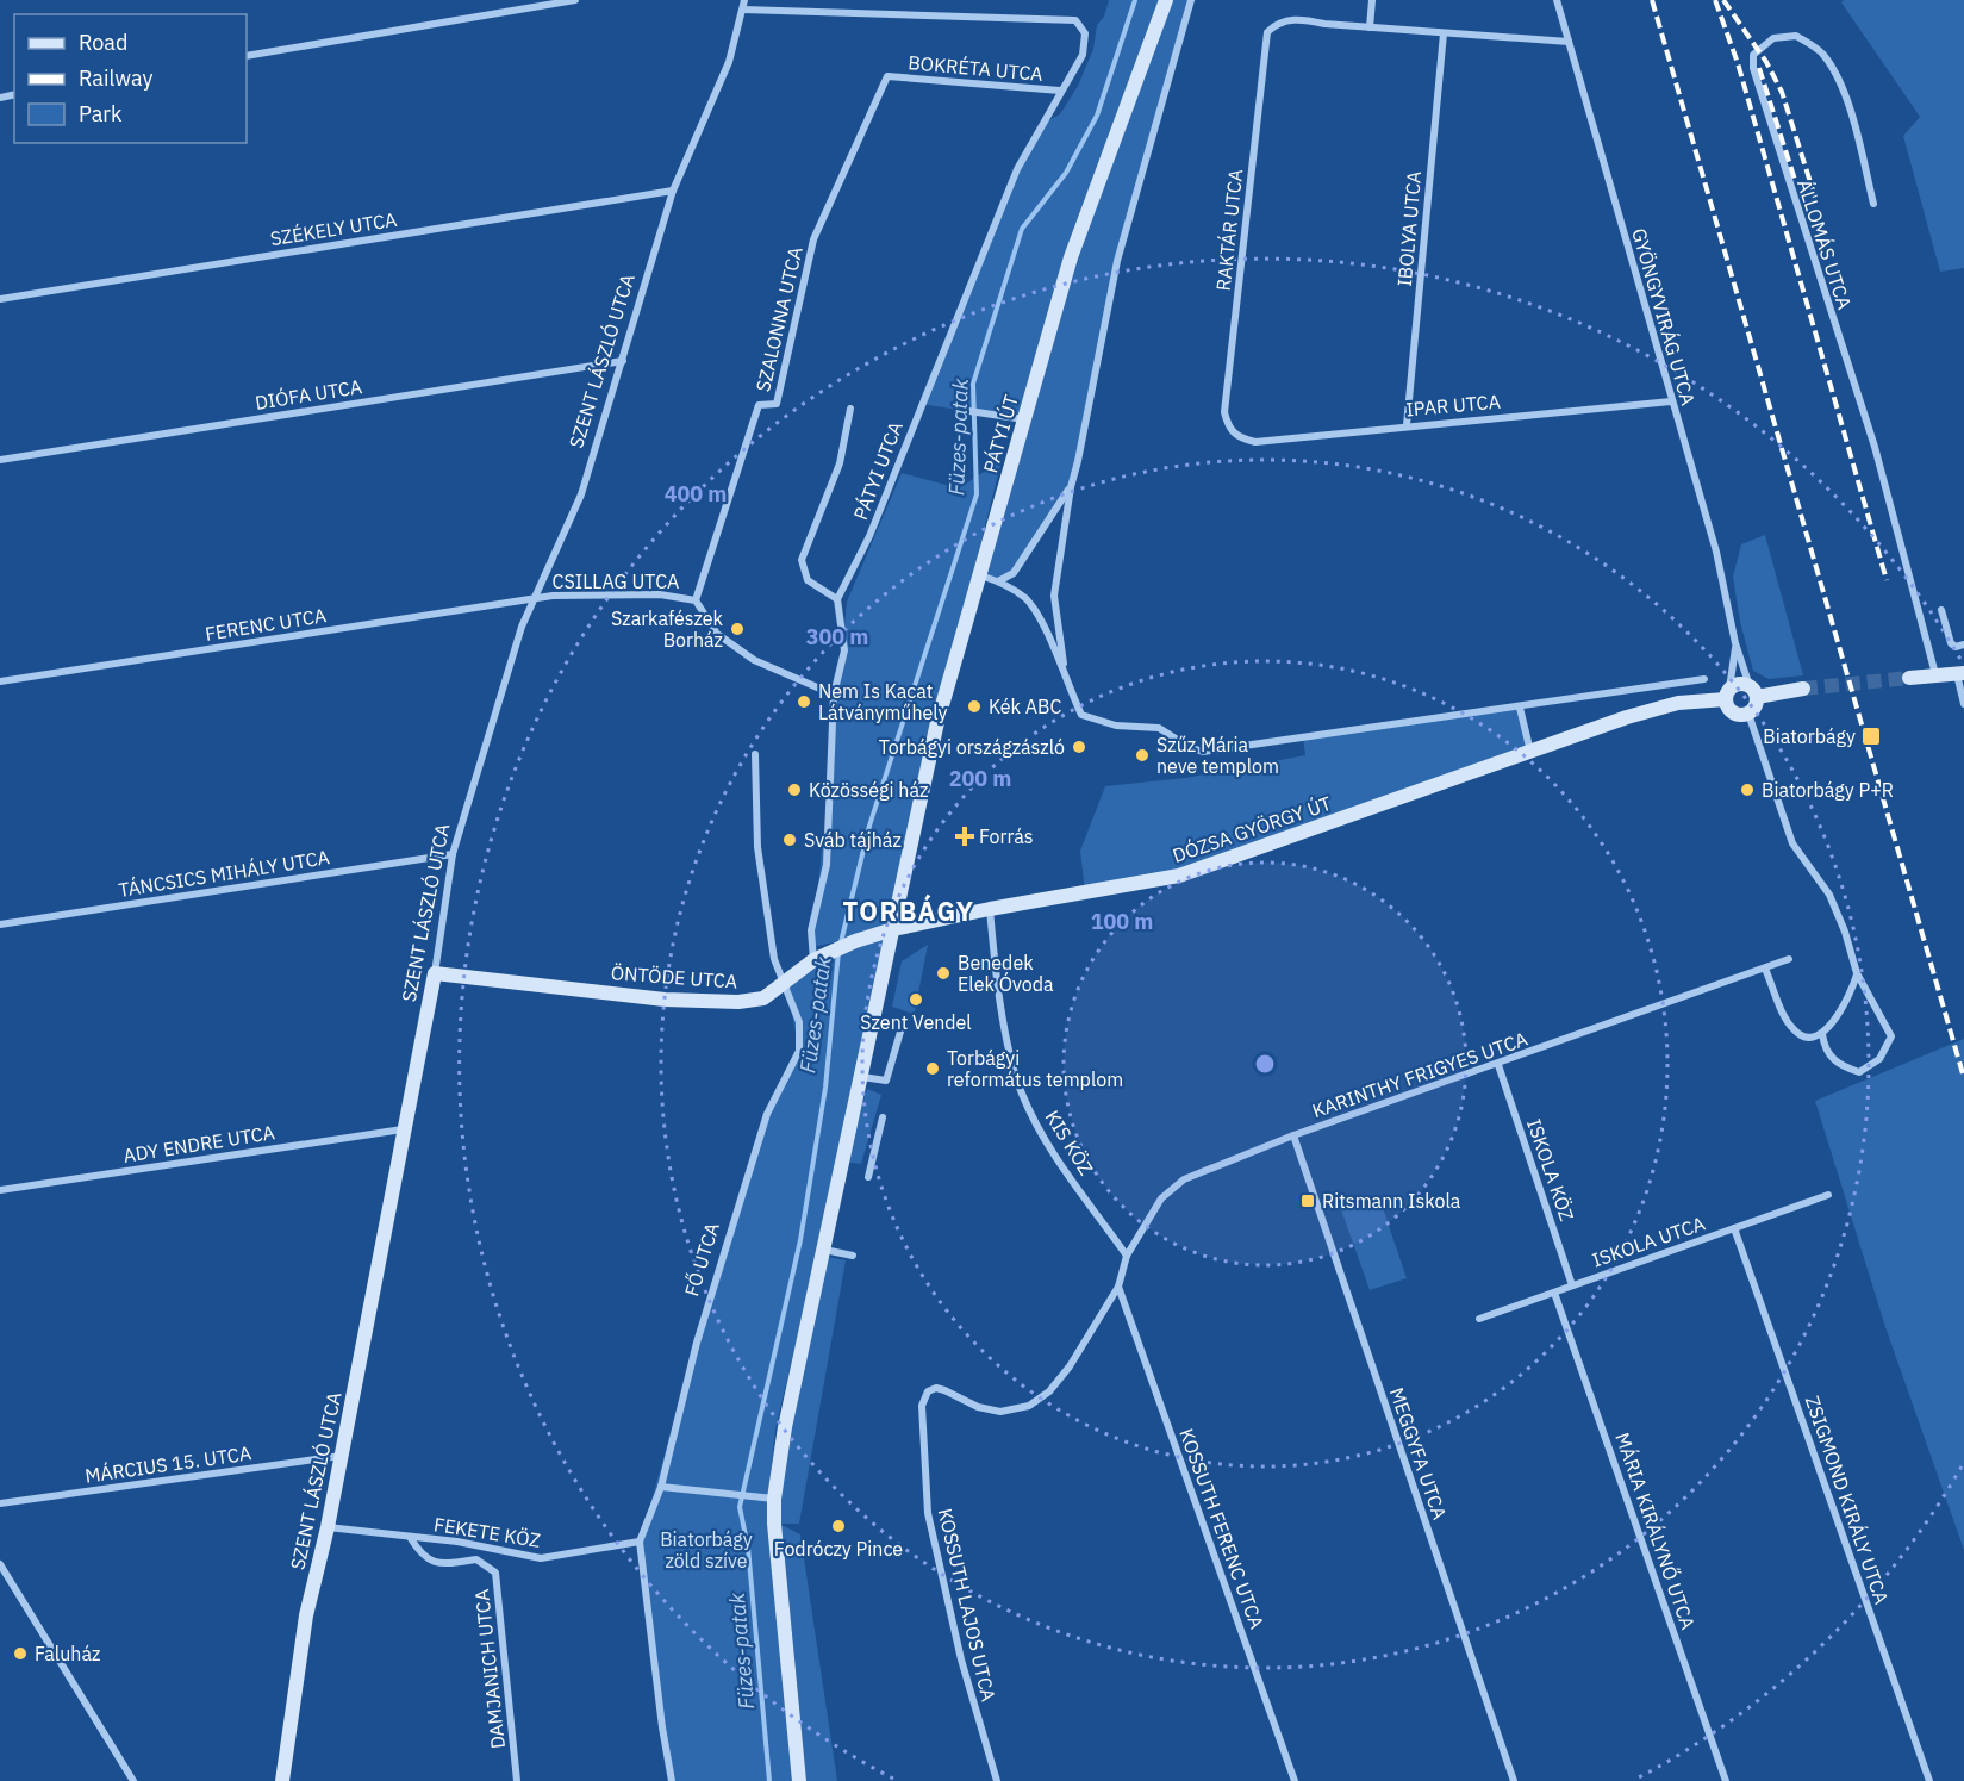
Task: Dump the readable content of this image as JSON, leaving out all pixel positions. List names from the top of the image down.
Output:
{
  "streets": {
    "street": [
      "BOKRÉTA UTCA",
      "SZÉKELY UTCA",
      "IBOLYA UTCA",
      "RAKTÁR UTCA",
      "ÁLLOMÁS UTCA",
      "GYÖNGYVIRÁG UTCA",
      "SZALONNA UTCA",
      "SZENT LÁSZLÓ UTCA",
      "DIÓFA UTCA",
      "IPAR UTCA",
      "PÁTYI ÚT",
      "PÁTYI UTCA",
      "CSILLAG UTCA",
      "FERENC UTCA",
      "DÓZSA GYÖRGY ÚT",
      "TÁNCSICS MIHÁLY UTCA",
      "ÖNTÖDE UTCA",
      "KARINTHY FRIGYES UTCA",
      "KIS KÖZ",
      "ADY ENDRE UTCA",
      "ISKOLA KÖZ",
      "ISKOLA UTCA",
      "FŐ UTCA",
      "MEGGYFA UTCA",
      "MÁRCIUS 15. UTCA",
      "ZSIGMOND KIRÁLY UTCA",
      "KOSSUTH FERENC UTCA",
      "MÁRIA KIRÁLYNŐ UTCA",
      "FEKETE KÖZ",
      "KOSSUTH LAJOS UTCA",
      "DAMJANICH UTCA"
    ]
  },
  "crossings": [
    ["BOKRÉTA UTCA", "SZALONNA UTCA"],
    ["BOKRÉTA UTCA", "PÁTYI UTCA"],
    ["SZÉKELY UTCA", "SZENT LÁSZLÓ UTCA"],
    ["IBOLYA UTCA", "IPAR UTCA"],
    ["RAKTÁR UTCA", "IPAR UTCA"],
    ["GYÖNGYVIRÁG UTCA", "IPAR UTCA"],
    ["GYÖNGYVIRÁG UTCA", "DÓZSA GYÖRGY ÚT"],
    ["SZALONNA UTCA", "CSILLAG UTCA"],
    ["SZENT LÁSZLÓ UTCA", "DIÓFA UTCA"],
    ["SZENT LÁSZLÓ UTCA", "PÁTYI UTCA"],
    ["SZENT LÁSZLÓ UTCA", "CSILLAG UTCA"],
    ["SZENT LÁSZLÓ UTCA", "FERENC UTCA"],
    ["SZENT LÁSZLÓ UTCA", "TÁNCSICS MIHÁLY UTCA"],
    ["SZENT LÁSZLÓ UTCA", "ÖNTÖDE UTCA"],
    ["SZENT LÁSZLÓ UTCA", "ADY ENDRE UTCA"],
    ["SZENT LÁSZLÓ UTCA", "MÁRCIUS 15. UTCA"],
    ["SZENT LÁSZLÓ UTCA", "FEKETE KÖZ"],
    ["PÁTYI ÚT", "DÓZSA GYÖRGY ÚT"],
    ["PÁTYI ÚT", "ÖNTÖDE UTCA"],
    ["CSILLAG UTCA", "FERENC UTCA"],
    ["DÓZSA GYÖRGY ÚT", "ÖNTÖDE UTCA"],
    ["DÓZSA GYÖRGY ÚT", "KIS KÖZ"],
    ["ÖNTÖDE UTCA", "FŐ UTCA"],
    ["KARINTHY FRIGYES UTCA", "KIS KÖZ"],
    ["KARINTHY FRIGYES UTCA", "ISKOLA KÖZ"],
    ["KARINTHY FRIGYES UTCA", "MEGGYFA UTCA"],
    ["KARINTHY FRIGYES UTCA", "KOSSUTH FERENC UTCA"],
    ["KARINTHY FRIGYES UTCA", "KOSSUTH LAJOS UTCA"],
    ["ISKOLA KÖZ", "ISKOLA UTCA"],
    ["ISKOLA UTCA", "ZSIGMOND KIRÁLY UTCA"],
    ["ISKOLA UTCA", "MÁRIA KIRÁLYNŐ UTCA"],
    ["FŐ UTCA", "FEKETE KÖZ"],
    ["KOSSUTH FERENC UTCA", "KOSSUTH LAJOS UTCA"],
    ["FEKETE KÖZ", "DAMJANICH UTCA"]
  ],
  "districts": ["TORBÁGY"],
  "water": ["Füzes-patak"],
  "parks": ["Biatorbágy zöld szíve"],
  "places": {
    "other": [
      "Szarkafészek Borház",
      "Nem Is Kacat Látványműhely",
      "Kék ABC",
      "Torbágyi országzászló",
      "Szűz Mária neve templom",
      "Közösségi ház",
      "Biatorbágy P+R",
      "Sváb tájház",
      "Benedek Elek Óvoda",
      "Szent Vendel",
      "Torbágyi református templom",
      "Fodróczy Pince",
      "Faluház"
    ],
    "transit": ["Biatorbágy", "Ritsmann Iskola"],
    "health": ["Forrás"]
  },
  "legend": ["Road", "Railway", "Park"],
  "rings": [
    "400 m",
    "300 m",
    "200 m",
    "100 m"
  ]
}
